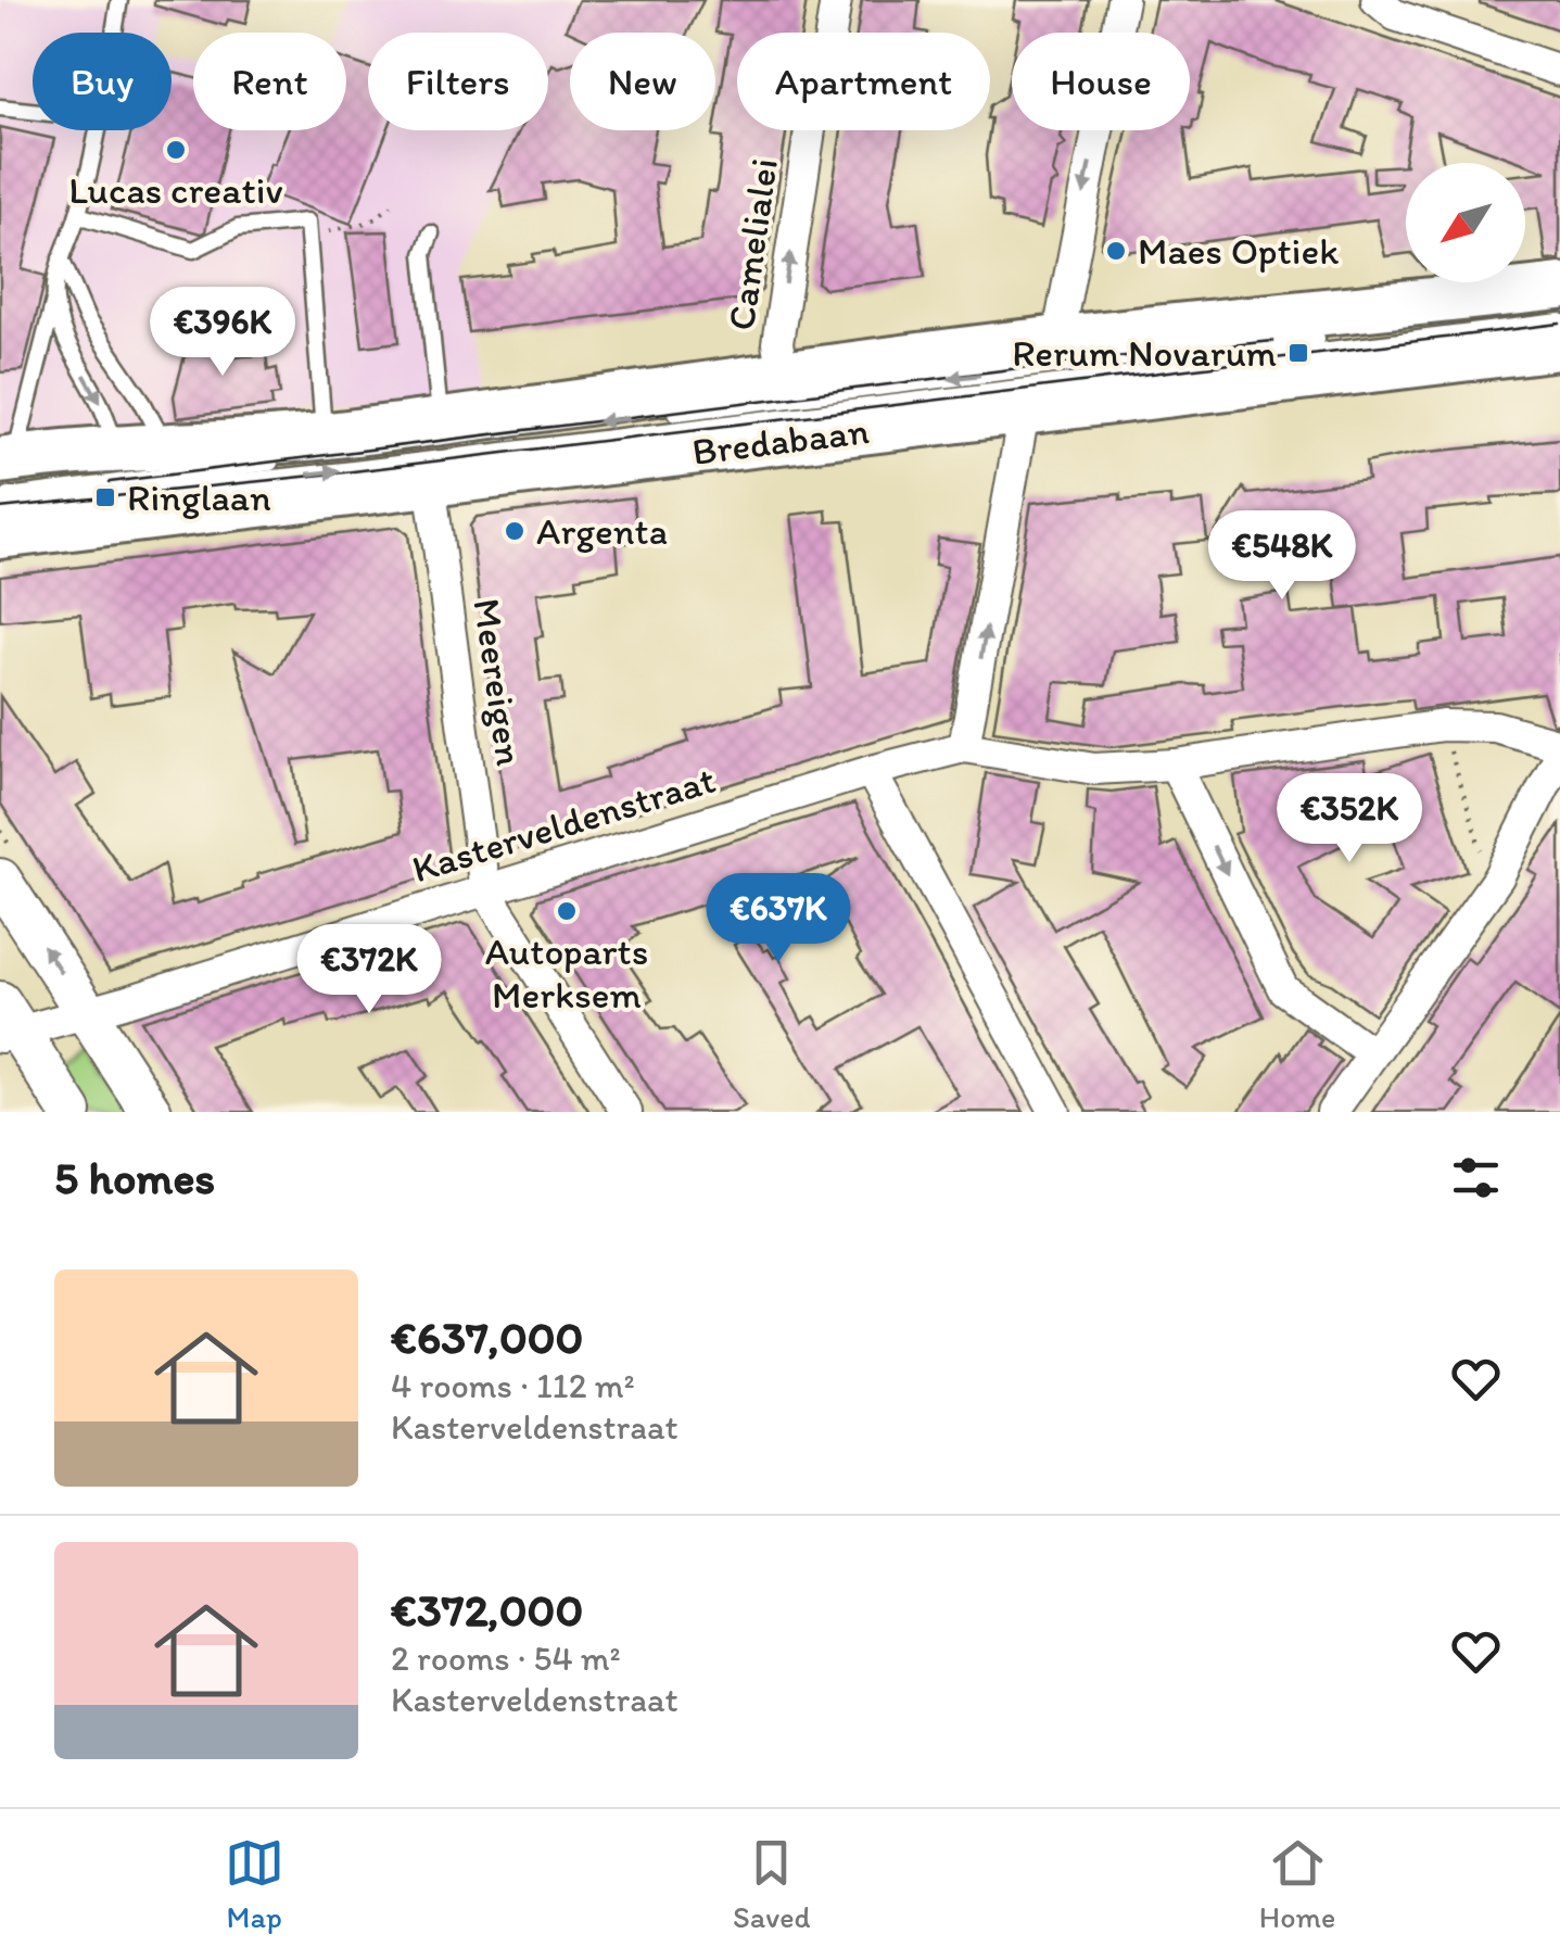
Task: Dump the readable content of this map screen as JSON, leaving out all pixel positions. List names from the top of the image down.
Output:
{
  "streets": {
    "main road": ["Bredabaan"],
    "street": ["Camelialei", "Meereigen", "Kasterveldenstraat"]
  },
  "crossings": [
    ["Camelialei", "Bredabaan"],
    ["Bredabaan", "Meereigen"],
    ["Meereigen", "Kasterveldenstraat"]
  ],
  "one_way": ["Camelialei"],
  "places": {
    "other": [
      "Lucas creativ",
      "Maes Optiek",
      "Argenta",
      "Autoparts Merksem"
    ],
    "transit": ["Rerum Novarum", "Ringlaan"]
  },
  "north": "bottom left",
  "page": {
    "chip": [
      "Buy",
      "Rent",
      "Filters",
      "New",
      "Apartment",
      "House"
    ],
    "price": [
      "€396K",
      "€548K",
      "€352K",
      "€637K",
      "€372K"
    ],
    "heading": "5 homes",
    "list": [
      {
        "name": "€637,000",
        "note": "4 rooms · 112 m² · Kasterveldenstraat"
      },
      {
        "name": "€372,000",
        "note": "2 rooms · 54 m² · Kasterveldenstraat"
      }
    ],
    "tabs": ["Map", "Saved", "Home"]
  }
}
